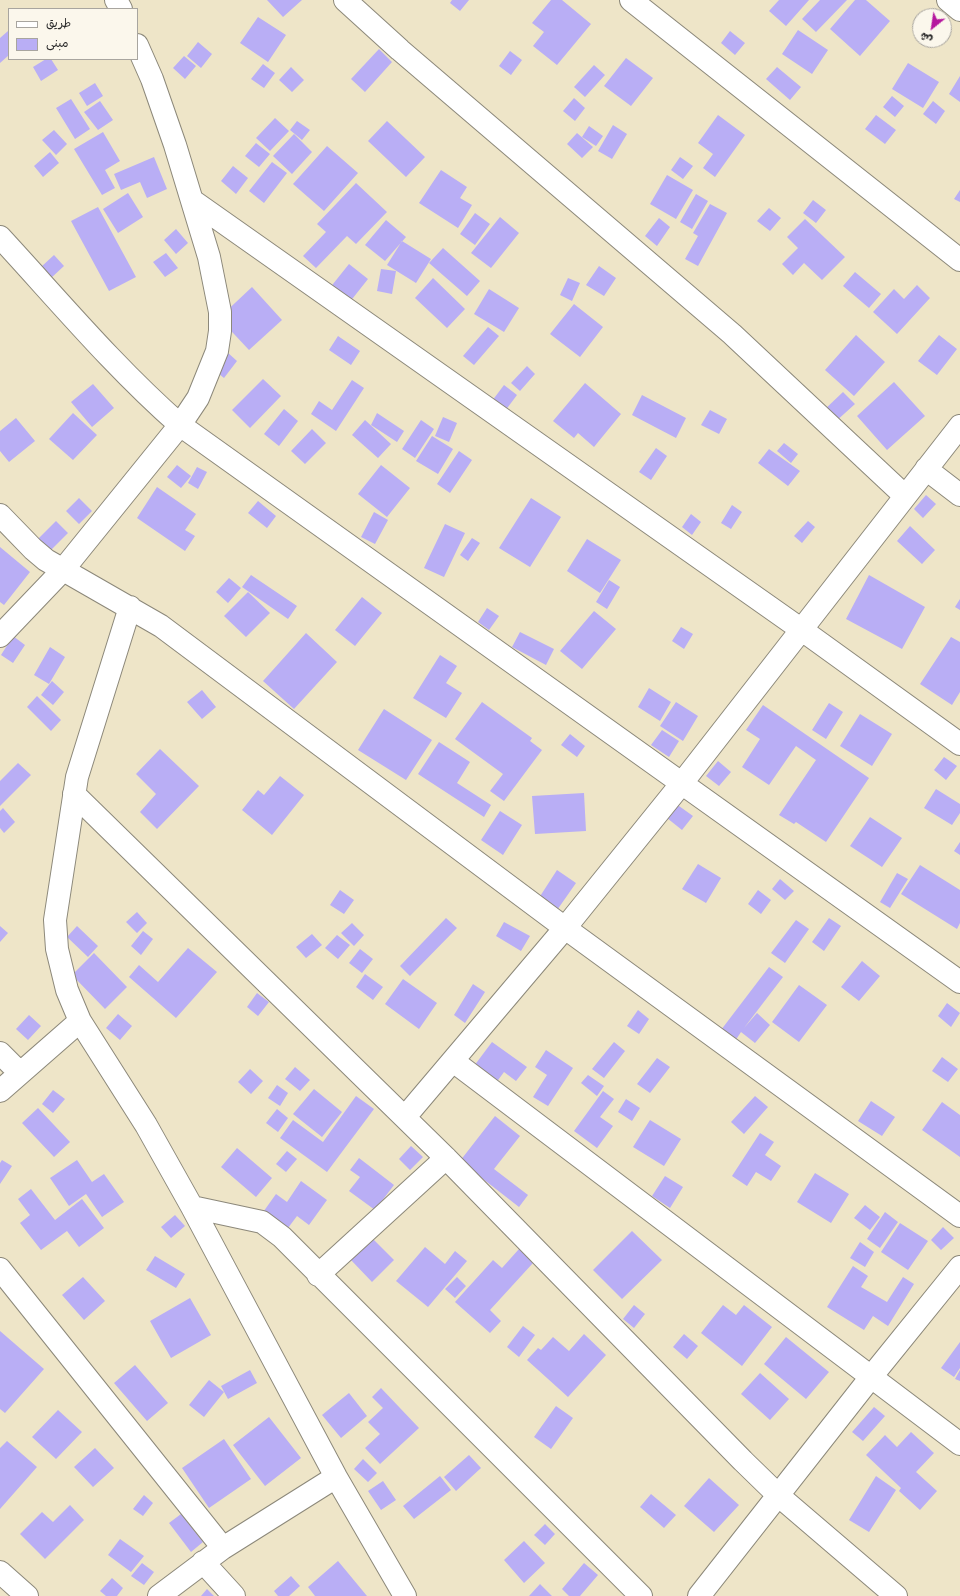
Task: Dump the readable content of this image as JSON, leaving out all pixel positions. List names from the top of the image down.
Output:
{
  "legend": ["طريق", "مبنى"],
  "north": "bottom left"
}
